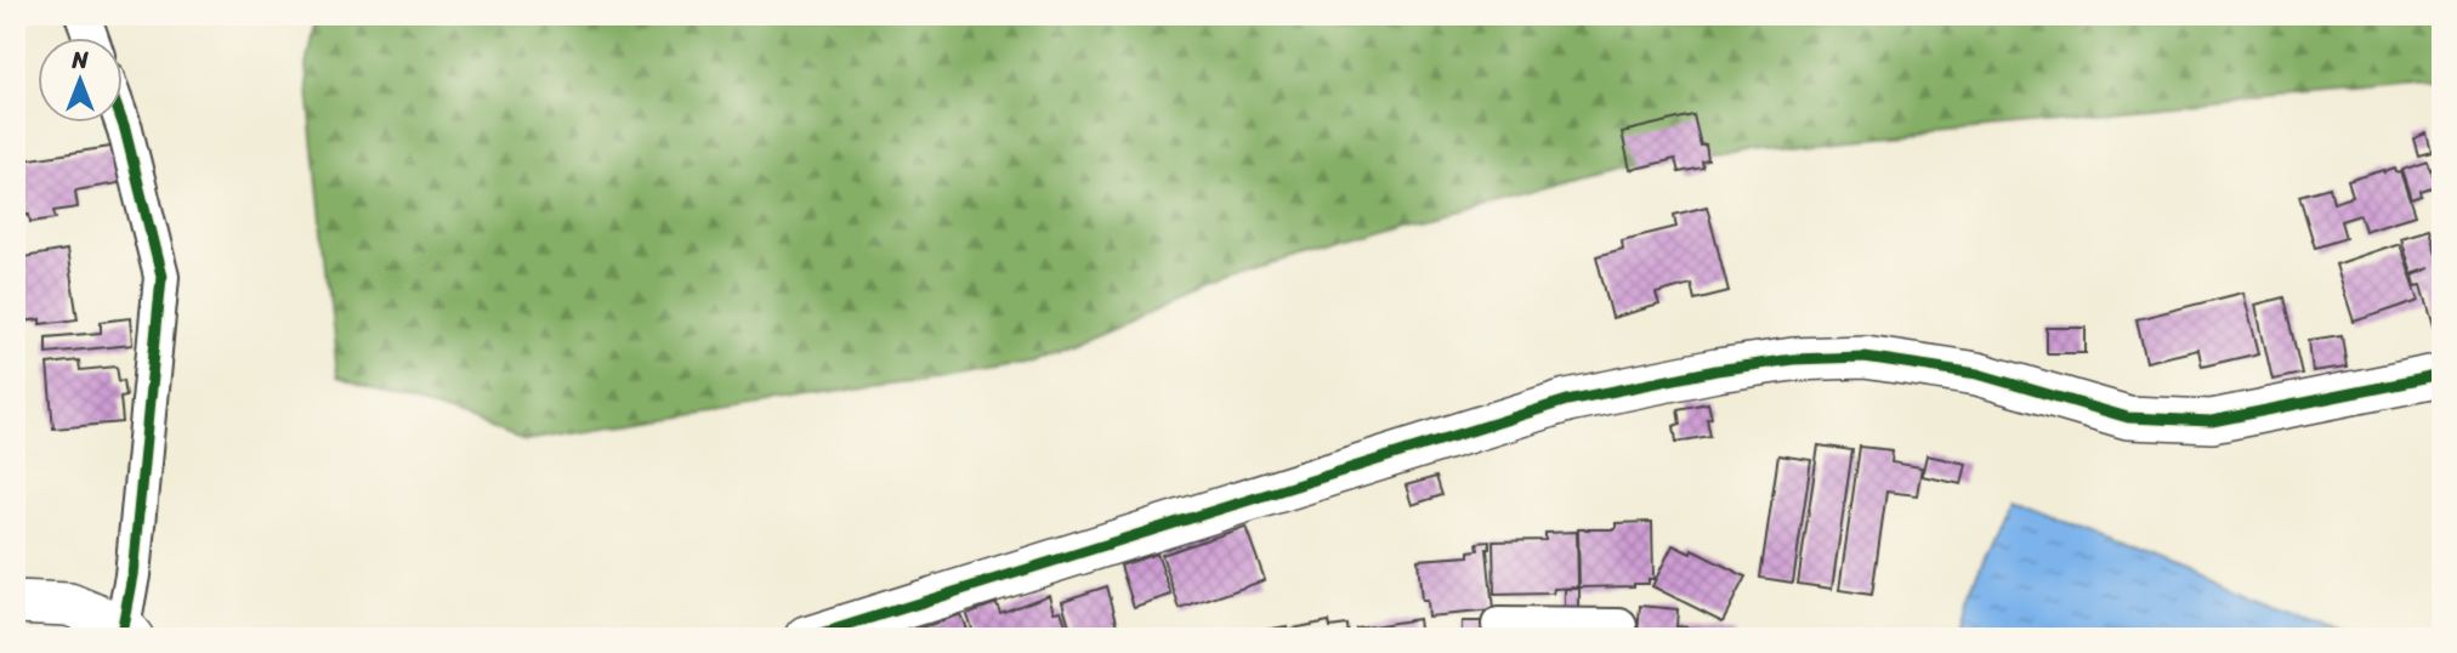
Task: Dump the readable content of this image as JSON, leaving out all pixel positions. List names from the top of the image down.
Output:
{
  "north": "top"
}
